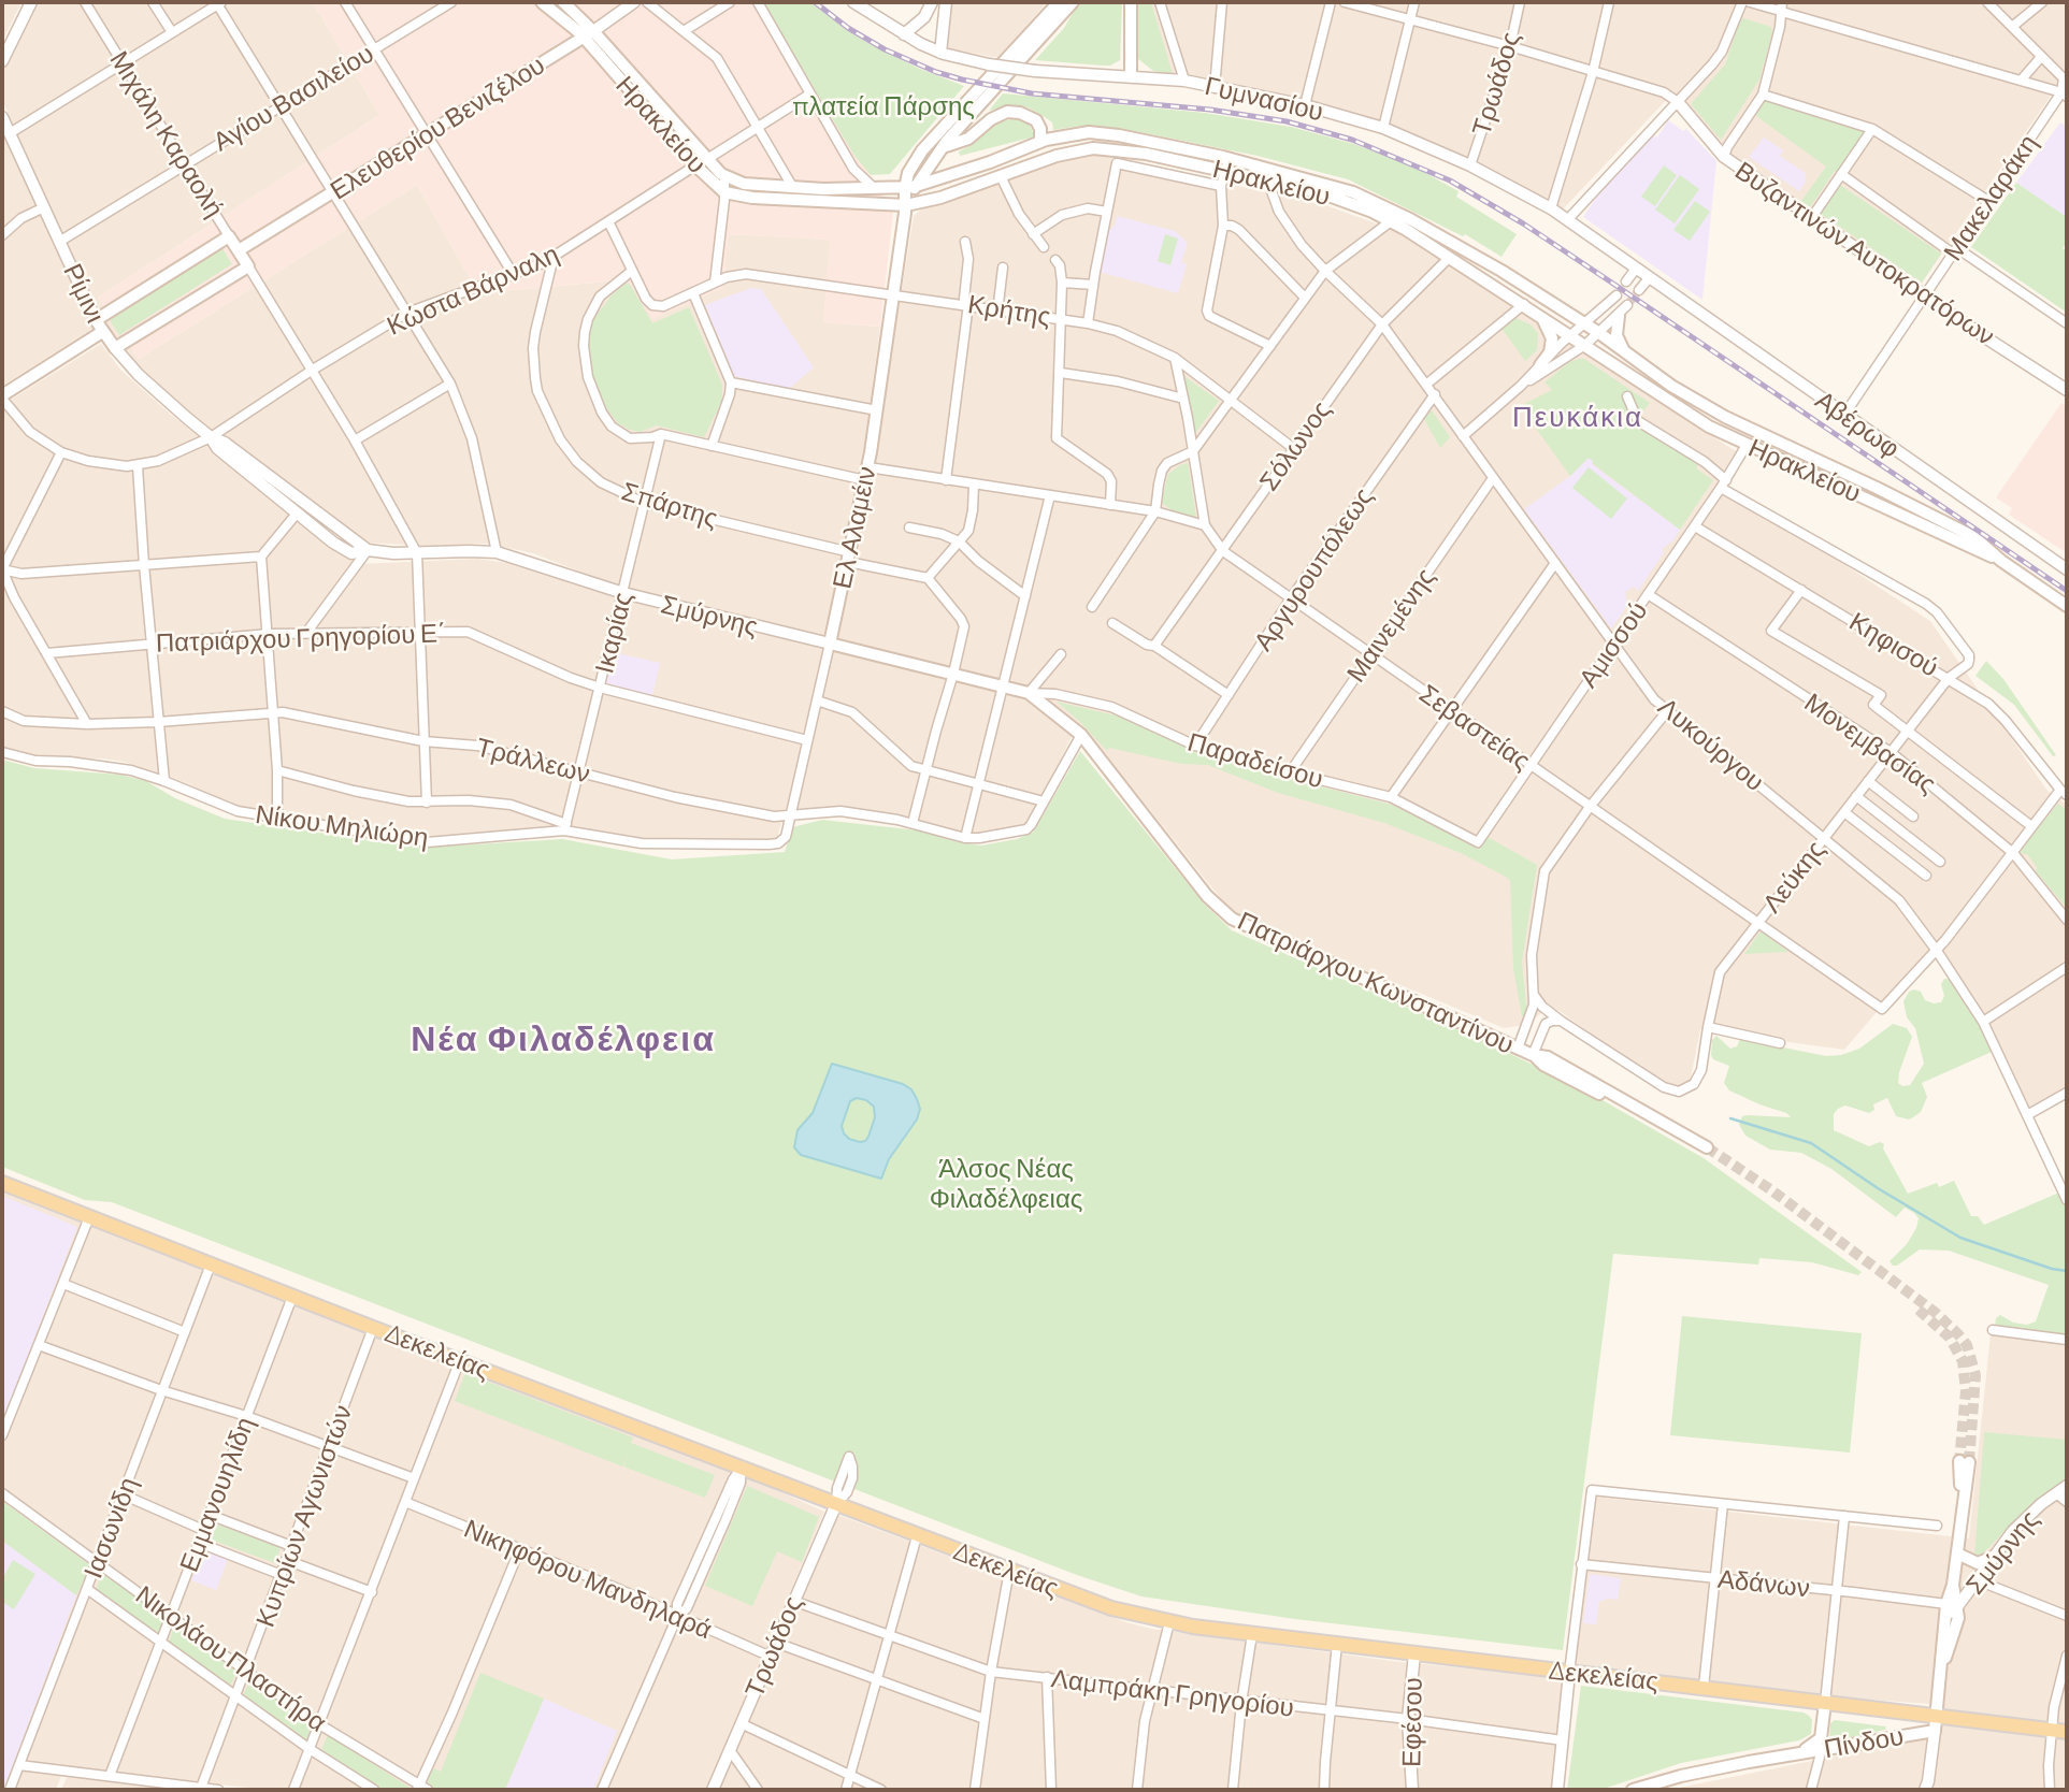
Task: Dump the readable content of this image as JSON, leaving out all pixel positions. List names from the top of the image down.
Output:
{
  "streets": {
    "main road": [
      "Ηρακλείου",
      "Ελευθερίου Βενιζέλου",
      "Μιχάλη Καραολή",
      "Ρίμινι",
      "Ελ Αλαμέιν",
      "Σμύρνης",
      "Πατριάρχου Κωνσταντίνου",
      "Δεκελείας",
      "Πίνδου"
    ],
    "street": [
      "Τρωάδος",
      "Αγίου Βασιλείου",
      "Γυμνασίου",
      "Μακελαράκη",
      "Βυζαντινών Αυτοκρατόρων",
      "Κώστα Βάρναλη",
      "Κρήτης",
      "Αβέρωφ",
      "Σόλωνος",
      "Σπάρτης",
      "Αργυρουπόλεως",
      "Μαινεμένης",
      "Ικαρίας",
      "Πατριάρχου Γρηγορίου Ε΄",
      "Αμισσού",
      "Κηφισού",
      "Σεβαστείας",
      "Μονεμβασίας",
      "Λυκούργου",
      "Τράλλεων",
      "Παραδείσου",
      "Νίκου Μηλιώρη",
      "Λεύκης",
      "Εμμανουηλίδη",
      "Κυπρίων Αγωνιστών",
      "Ιασωνίδη",
      "Νικηφόρου Μανδηλαρά",
      "Αδάνων",
      "Νικολάου Πλαστήρα",
      "Λαμπράκη Γρηγορίου",
      "Εφέσου"
    ]
  },
  "crossings": [
    ["Τρωάδος", "Γυμνασίου"],
    ["Τρωάδος", "Δεκελείας"],
    ["Τρωάδος", "Νικηφόρου Μανδηλαρά"],
    ["Τρωάδος", "Λαμπράκη Γρηγορίου"],
    ["Αγίου Βασιλείου", "Μιχάλη Καραολή"],
    ["Αγίου Βασιλείου", "Ρίμινι"],
    ["Γυμνασίου", "Αβέρωφ"],
    ["Ηρακλείου", "Ελευθερίου Βενιζέλου"],
    ["Ηρακλείου", "Κώστα Βάρναλη"],
    ["Ηρακλείου", "Σόλωνος"],
    ["Ηρακλείου", "Ελ Αλαμέιν"],
    ["Ηρακλείου", "Αμισσού"],
    ["Ηρακλείου", "Λυκούργου"],
    ["Ελευθερίου Βενιζέλου", "Μιχάλη Καραολή"],
    ["Μακελαράκη", "Βυζαντινών Αυτοκρατόρων"],
    ["Μακελαράκη", "Αβέρωφ"],
    ["Κώστα Βάρναλη", "Ρίμινι"],
    ["Κώστα Βάρναλη", "Σπάρτης"],
    ["Ρίμινι", "Σμύρνης"],
    ["Κρήτης", "Σόλωνος"],
    ["Κρήτης", "Ελ Αλαμέιν"],
    ["Σόλωνος", "Σεβαστείας"],
    ["Σόλωνος", "Λυκούργου"],
    ["Σπάρτης", "Ελ Αλαμέιν"],
    ["Σπάρτης", "Ικαρίας"],
    ["Ελ Αλαμέιν", "Σμύρνης"],
    ["Ελ Αλαμέιν", "Πατριάρχου Γρηγορίου Ε΄"],
    ["Ελ Αλαμέιν", "Τράλλεων"],
    ["Ελ Αλαμέιν", "Νίκου Μηλιώρη"],
    ["Αργυρουπόλεως", "Σεβαστείας"],
    ["Αργυρουπόλεως", "Λυκούργου"],
    ["Αργυρουπόλεως", "Παραδείσου"],
    ["Σμύρνης", "Ικαρίας"],
    ["Σμύρνης", "Πατριάρχου Κωνσταντίνου"],
    ["Σμύρνης", "Αδάνων"],
    ["Μαινεμένης", "Σεβαστείας"],
    ["Μαινεμένης", "Λυκούργου"],
    ["Μαινεμένης", "Παραδείσου"],
    ["Ικαρίας", "Πατριάρχου Γρηγορίου Ε΄"],
    ["Ικαρίας", "Τράλλεων"],
    ["Ικαρίας", "Νίκου Μηλιώρη"],
    ["Αμισσού", "Κηφισού"],
    ["Αμισσού", "Σεβαστείας"],
    ["Αμισσού", "Μονεμβασίας"],
    ["Αμισσού", "Λυκούργου"],
    ["Αμισσού", "Παραδείσου"],
    ["Αμισσού", "Λεύκης"],
    ["Κηφισού", "Λεύκης"],
    ["Σεβαστείας", "Λυκούργου"],
    ["Σεβαστείας", "Λεύκης"],
    ["Μονεμβασίας", "Λεύκης"],
    ["Λυκούργου", "Λεύκης"],
    ["Παραδείσου", "Πατριάρχου Κωνσταντίνου"],
    ["Δεκελείας", "Εμμανουηλίδη"],
    ["Δεκελείας", "Κυπρίων Αγωνιστών"],
    ["Δεκελείας", "Ιασωνίδη"],
    ["Δεκελείας", "Εφέσου"],
    ["Δεκελείας", "Πίνδου"],
    ["Εμμανουηλίδη", "Νικολάου Πλαστήρα"],
    ["Κυπρίων Αγωνιστών", "Νικολάου Πλαστήρα"],
    ["Ιασωνίδη", "Νικολάου Πλαστήρα"],
    ["Λαμπράκη Γρηγορίου", "Εφέσου"]
  ],
  "districts": ["Πευκάκια", "Νέα Φιλαδέλφεια"],
  "parks": ["πλατεία Πάρσης", "Άλσος Νέας Φιλαδέλφειας"]
}
